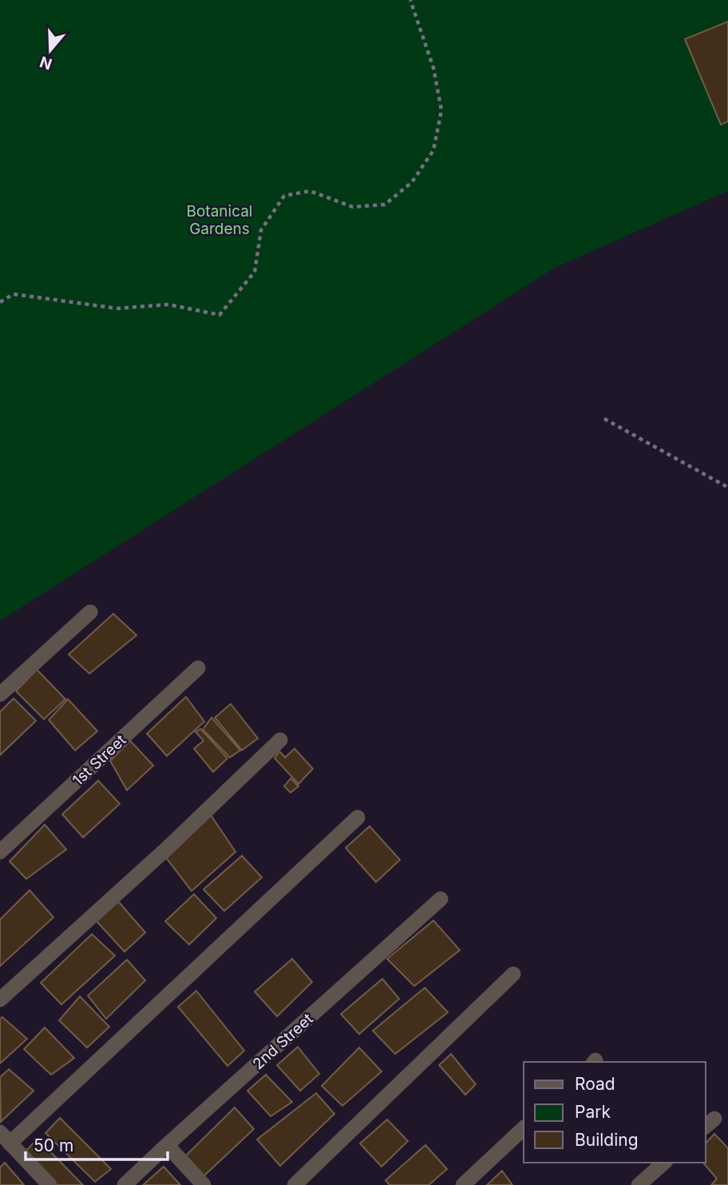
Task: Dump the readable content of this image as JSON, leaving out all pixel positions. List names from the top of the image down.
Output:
{
  "streets": {
    "street": ["1st Street", "2nd Street"]
  },
  "parks": ["Botanical Gardens"],
  "legend": ["Road", "Park", "Building"],
  "scale_bar": "50 m",
  "north": "bottom"
}
